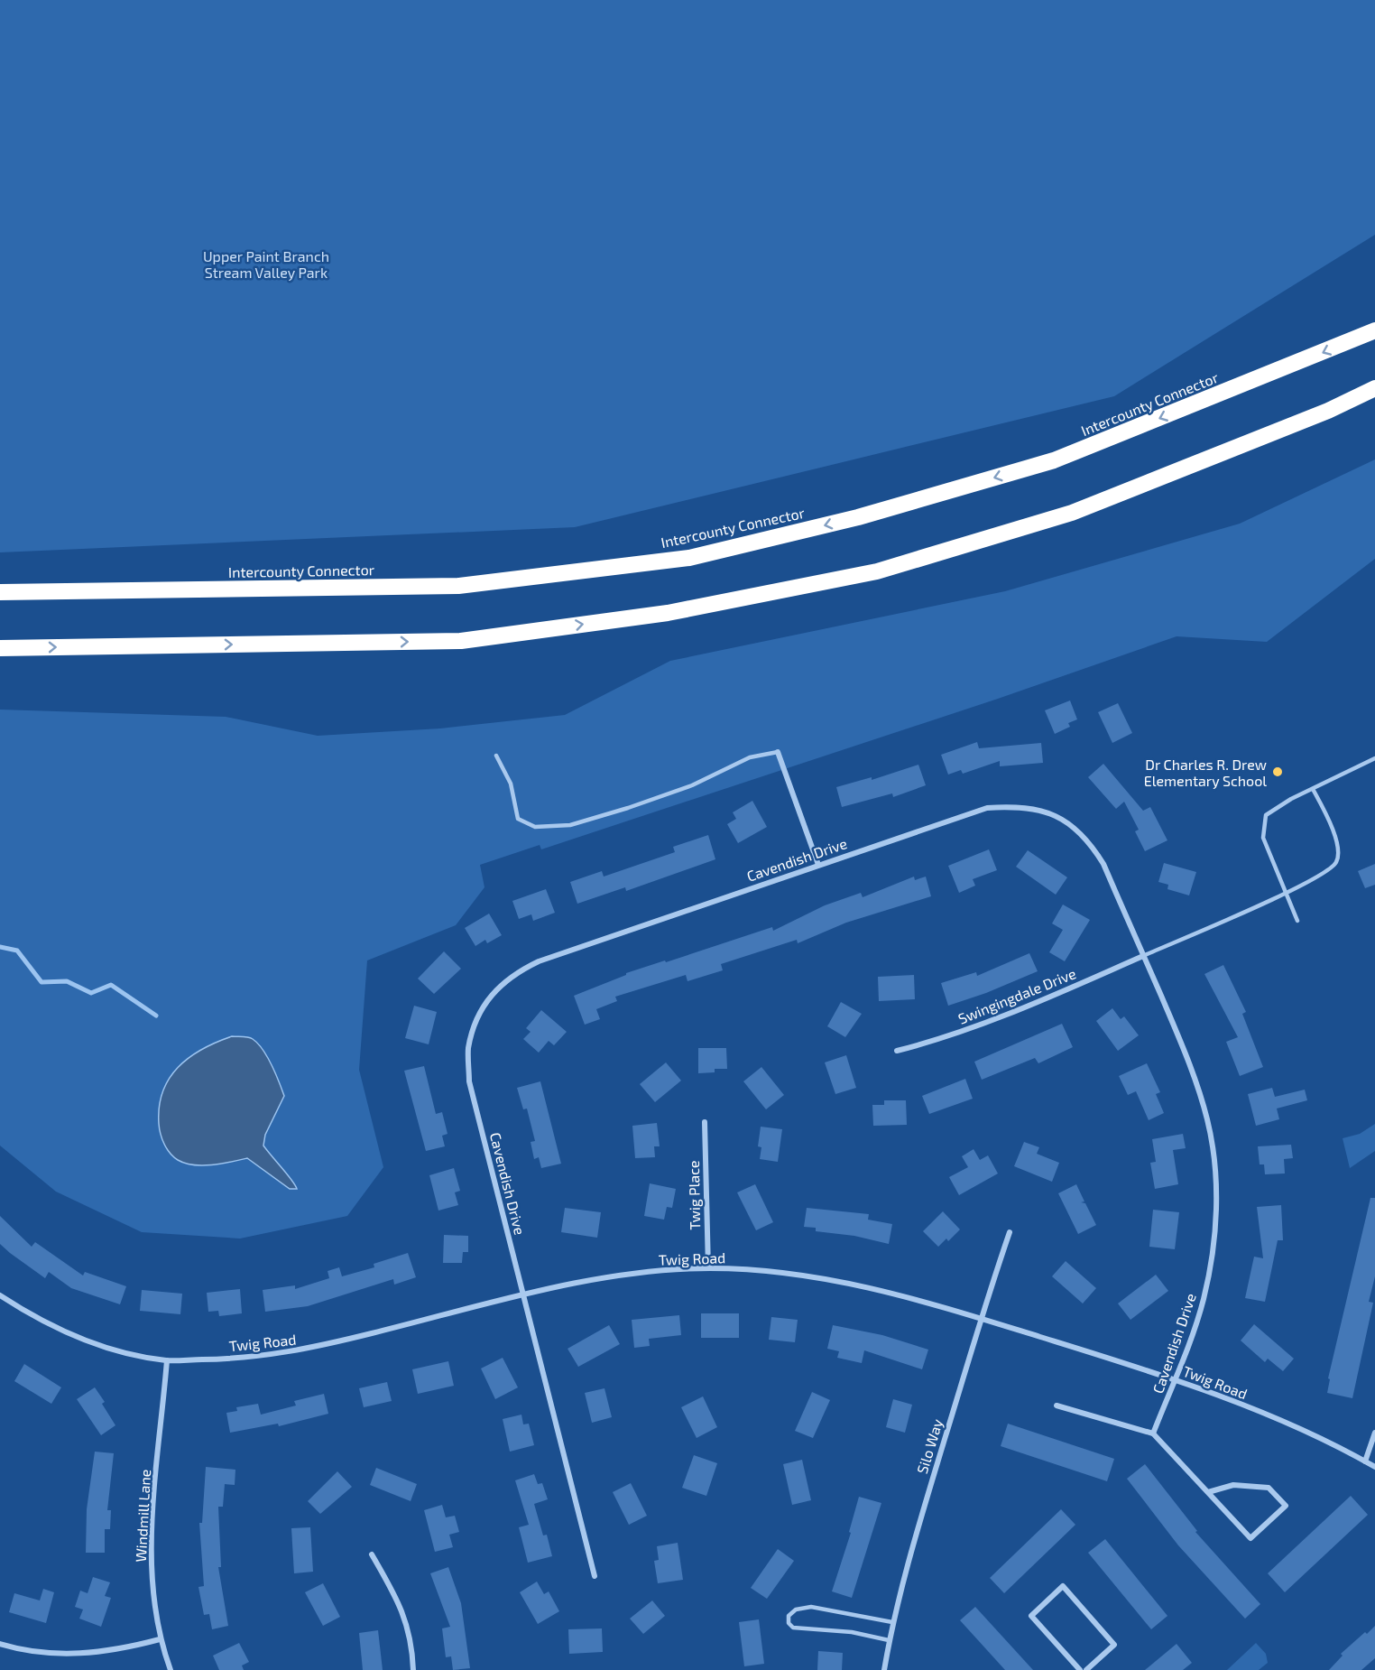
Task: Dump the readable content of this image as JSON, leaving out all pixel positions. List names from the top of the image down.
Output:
{
  "streets": {
    "highway": ["Intercounty Connector"],
    "street": [
      "Cavendish Drive",
      "Swingingdale Drive",
      "Twig Place",
      "Twig Road",
      "Silo Way",
      "Windmill Lane"
    ]
  },
  "crossings": [
    ["Cavendish Drive", "Swingingdale Drive"],
    ["Cavendish Drive", "Twig Road"],
    ["Twig Place", "Twig Road"],
    ["Twig Road", "Silo Way"],
    ["Twig Road", "Windmill Lane"]
  ],
  "parks": ["Upper Paint Branch Stream Valley Park"],
  "places": ["Dr Charles R. Drew Elementary School"]
}
